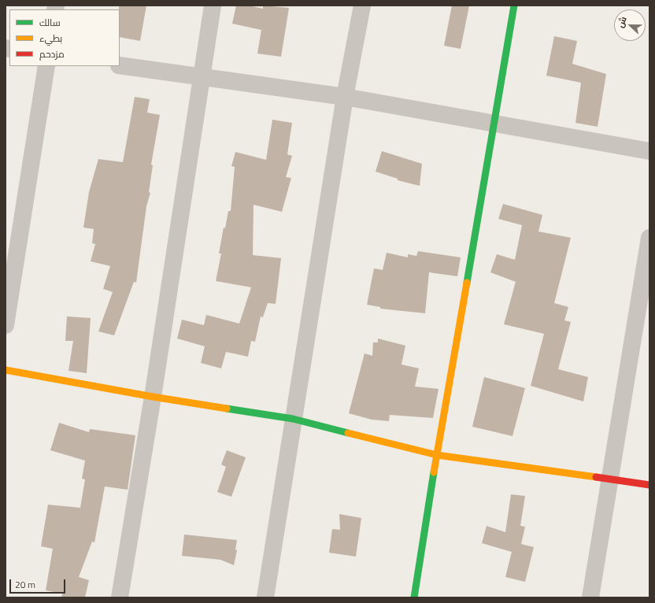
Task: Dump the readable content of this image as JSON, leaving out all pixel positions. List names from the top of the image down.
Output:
{
  "legend": ["سالك", "بطيء", "مزدحم"],
  "scale_bar": "20 m",
  "north": "left"
}
